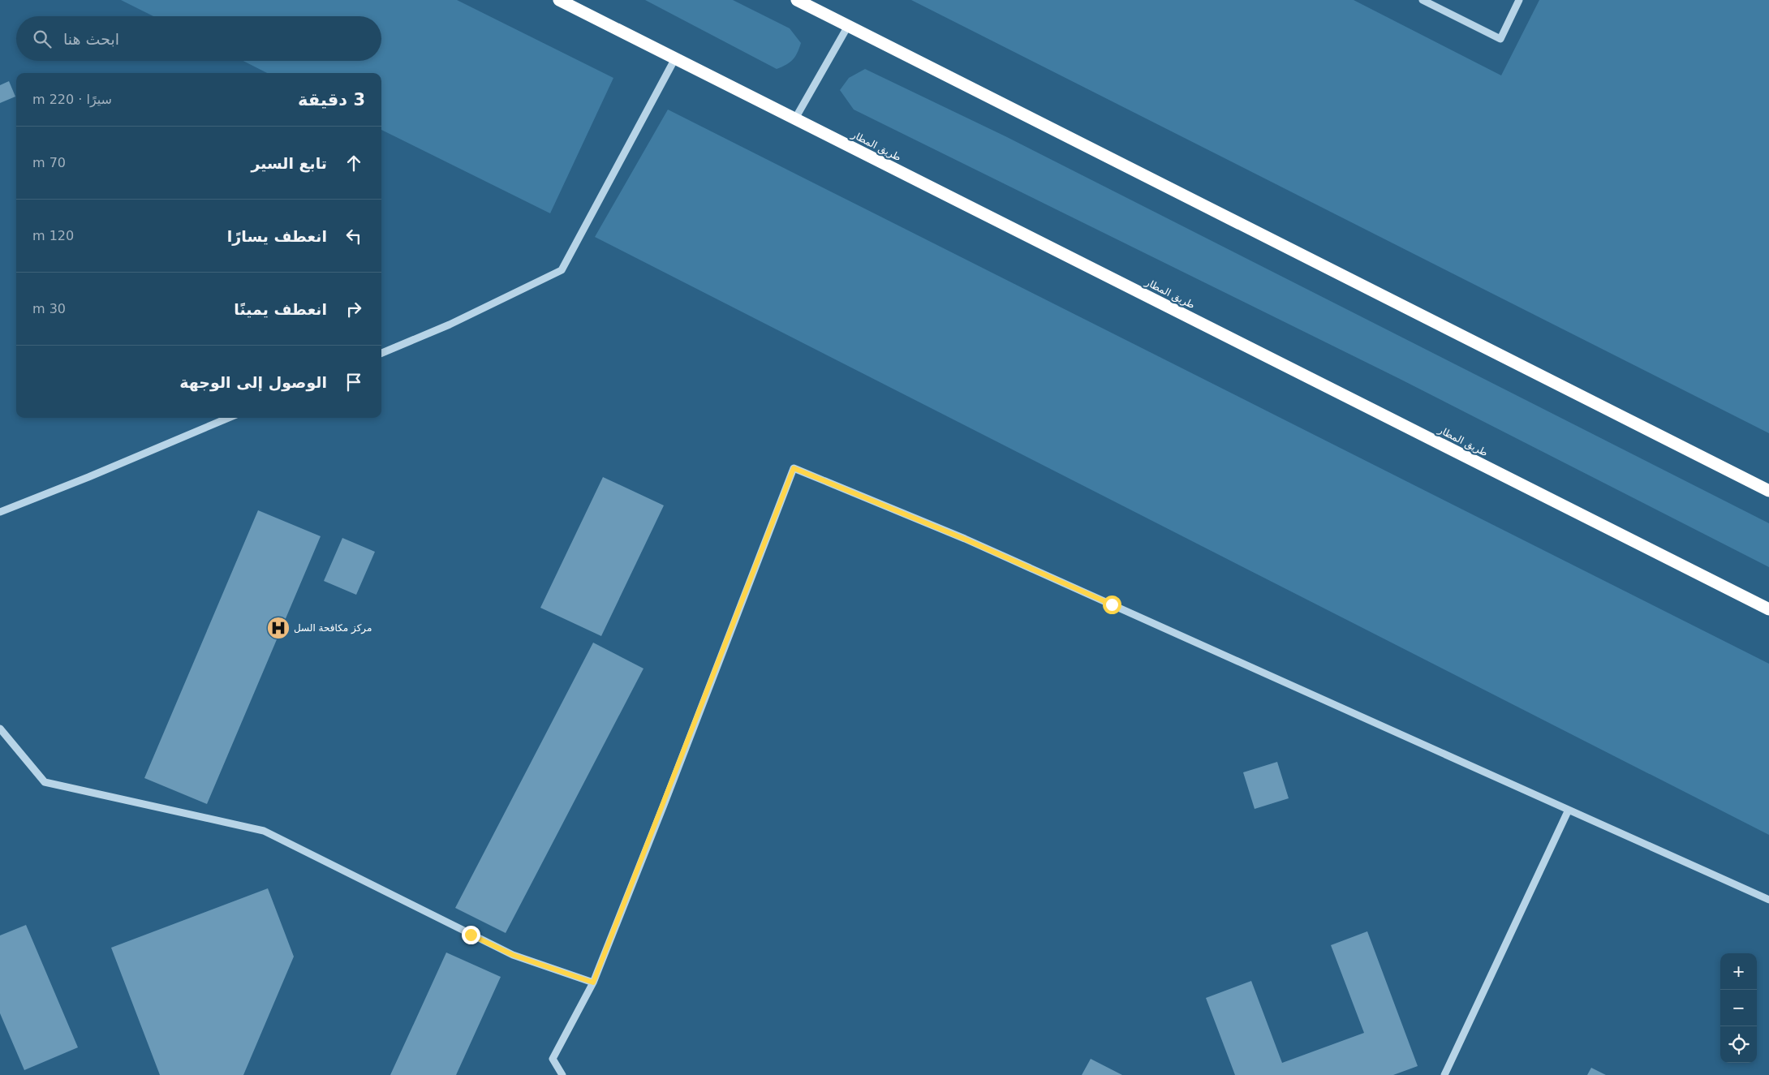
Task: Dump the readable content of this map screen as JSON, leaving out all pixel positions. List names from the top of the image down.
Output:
{
  "streets": {
    "highway": ["طريق المطار"]
  },
  "places": {
    "hospital": ["مركز مكافحة السل"]
  },
  "page": {
    "search": "ابحث هنا",
    "heading": ["3 دقيقة", "سيرًا · 220 m"],
    "list": [
      ["تابع السير", "70 m"],
      ["انعطف يسارًا", "120 m"],
      ["انعطف يمينًا", "30 m"],
      "الوصول إلى الوجهة"
    ],
    "map_buttons": ["+", "−"]
  }
}
